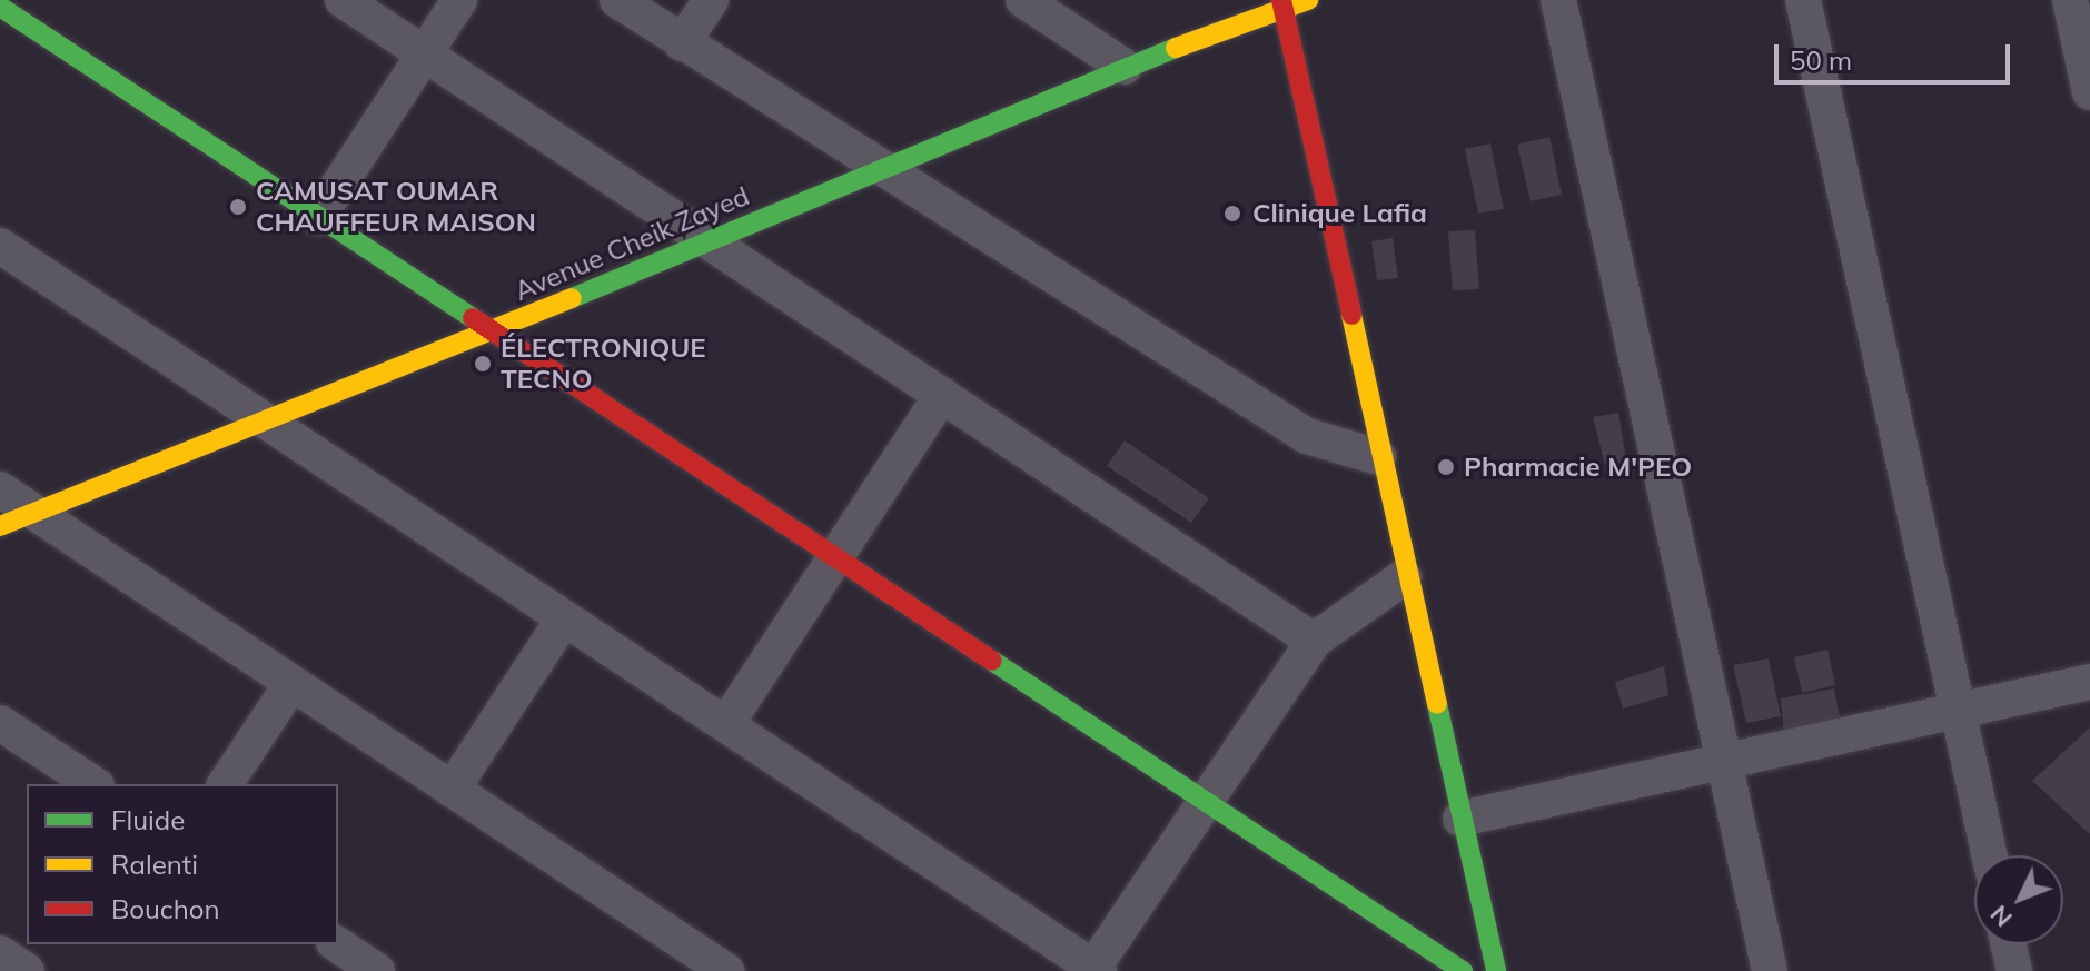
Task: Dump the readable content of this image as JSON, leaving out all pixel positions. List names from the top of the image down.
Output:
{
  "streets": {
    "street": ["Avenue Cheik Zayed"]
  },
  "places": [
    "CAMUSAT OUMAR CHAUFFEUR MAISON",
    "Clinique Lafia",
    "ÉLECTRONIQUE TECNO",
    "Pharmacie M'PEO"
  ],
  "legend": ["Fluide", "Ralenti", "Bouchon"],
  "scale_bar": "50 m",
  "north": "bottom left"
}
